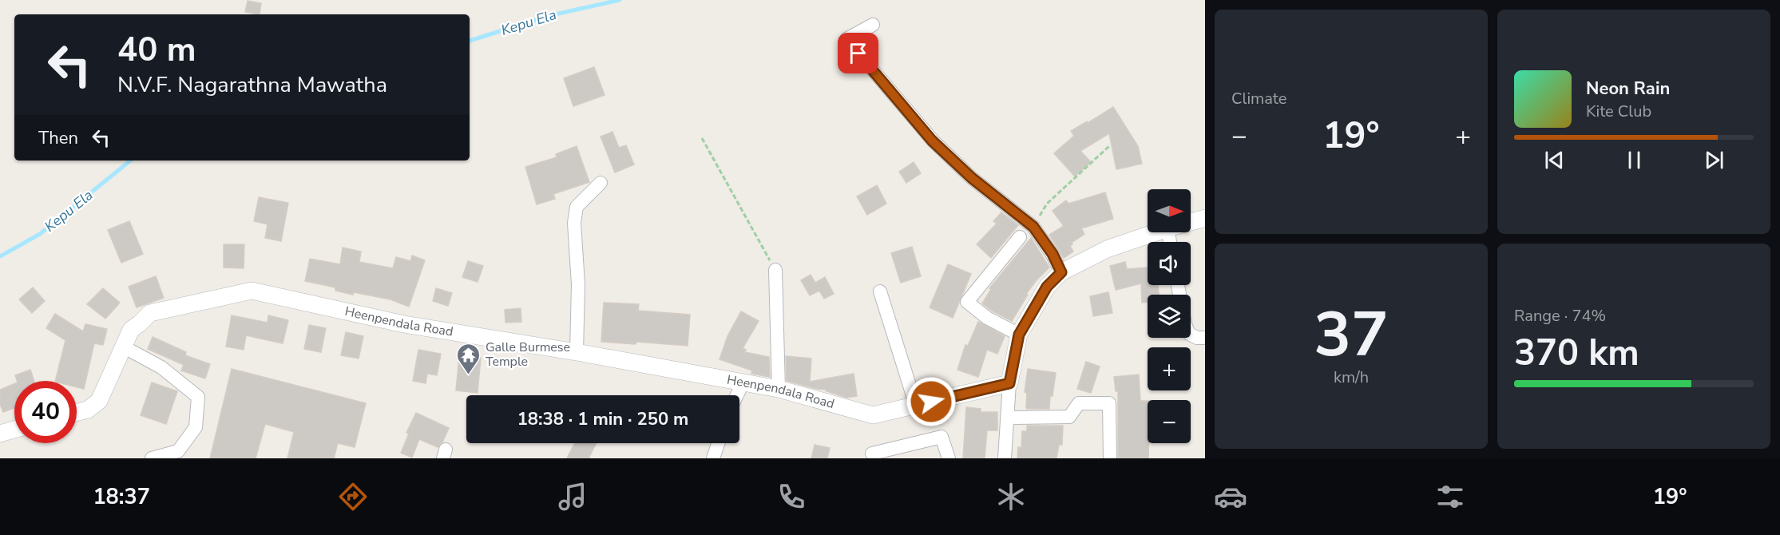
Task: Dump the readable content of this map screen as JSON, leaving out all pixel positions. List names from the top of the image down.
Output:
{
  "streets": {
    "street": ["Heenpendala Road"]
  },
  "water": ["Kepu Ela"],
  "places": {
    "temple": ["Galle Burmese Temple"]
  },
  "north": "right",
  "page": {
    "tile": [
      "Climate",
      ["37", "km/h"],
      ["Range · 74%", "370 km"]
    ],
    "turn": ["40 m", "N.V.F. Nagarathna Mawatha"],
    "song": ["Neon Rain", "Kite Club"],
    "then": "Then",
    "heat": ["−", "19°", "+"],
    "map_buttons": ["+", "−"],
    "limit": "40",
    "trip": "18:38 · 1 min · 250 m",
    "tabs": ["18:37", "19°"]
  }
}
